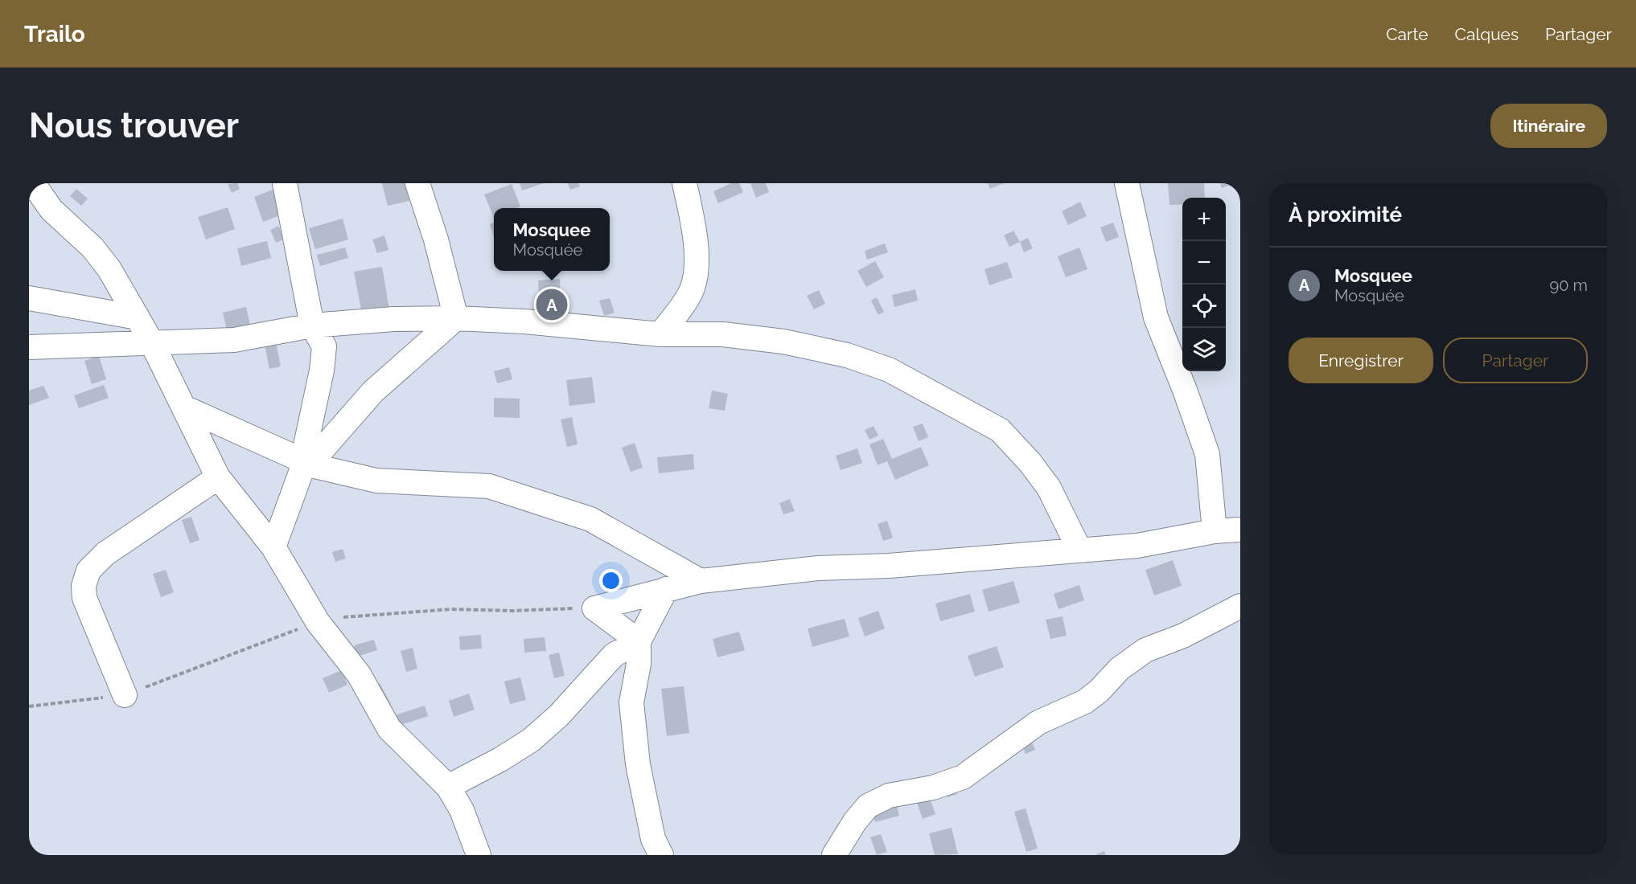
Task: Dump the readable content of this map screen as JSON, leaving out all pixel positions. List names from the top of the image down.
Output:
{
  "page": {
    "header": "Trailo",
    "nav": ["Carte", "Calques", "Partager"],
    "buttons": [
      "Itinéraire",
      ["Enregistrer", "Partager"]
    ],
    "title": "Nous trouver",
    "heading": "À proximité",
    "map_buttons": ["+", "−"],
    "popup": ["Mosquee", "Mosquée"],
    "list": [
      {
        "mark": "A",
        "name": "Mosquee",
        "note": "Mosquée",
        "value": "90 m"
      }
    ],
    "pins": "A"
  }
}
